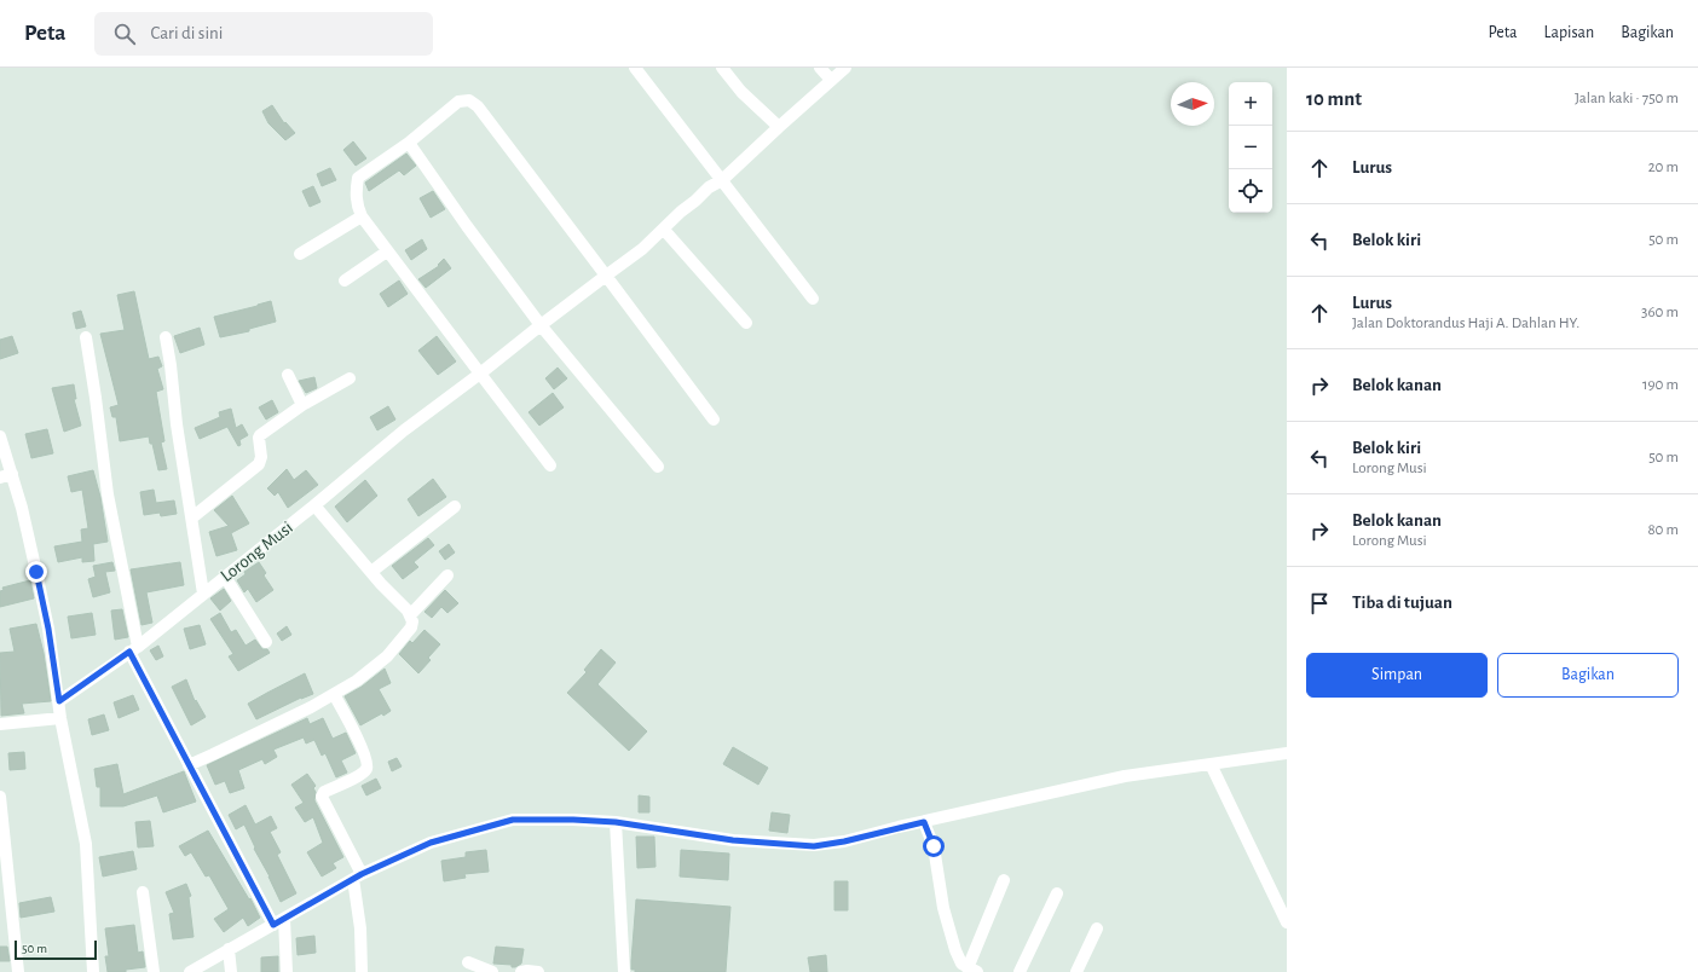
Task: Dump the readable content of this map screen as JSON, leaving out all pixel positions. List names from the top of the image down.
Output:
{
  "streets": {
    "street": ["Lorong Musi"]
  },
  "scale_bar": "50 m",
  "north": "right",
  "page": {
    "header": "Peta",
    "search": "Cari di sini",
    "nav": ["Peta", "Lapisan", "Bagikan"],
    "heading": ["10 mnt", "Jalan kaki · 750 m"],
    "map_buttons": ["+", "−"],
    "list": [
      ["Lurus", "20 m"],
      ["Belok kiri", "50 m"],
      ["Lurus", "Jalan Doktorandus Haji A. Dahlan HY.", "360 m"],
      ["Belok kanan", "190 m"],
      ["Belok kiri", "Lorong Musi", "50 m"],
      ["Belok kanan", "Lorong Musi", "80 m"],
      "Tiba di tujuan"
    ],
    "buttons": ["Simpan", "Bagikan"],
    "scale": "50 m"
  }
}
